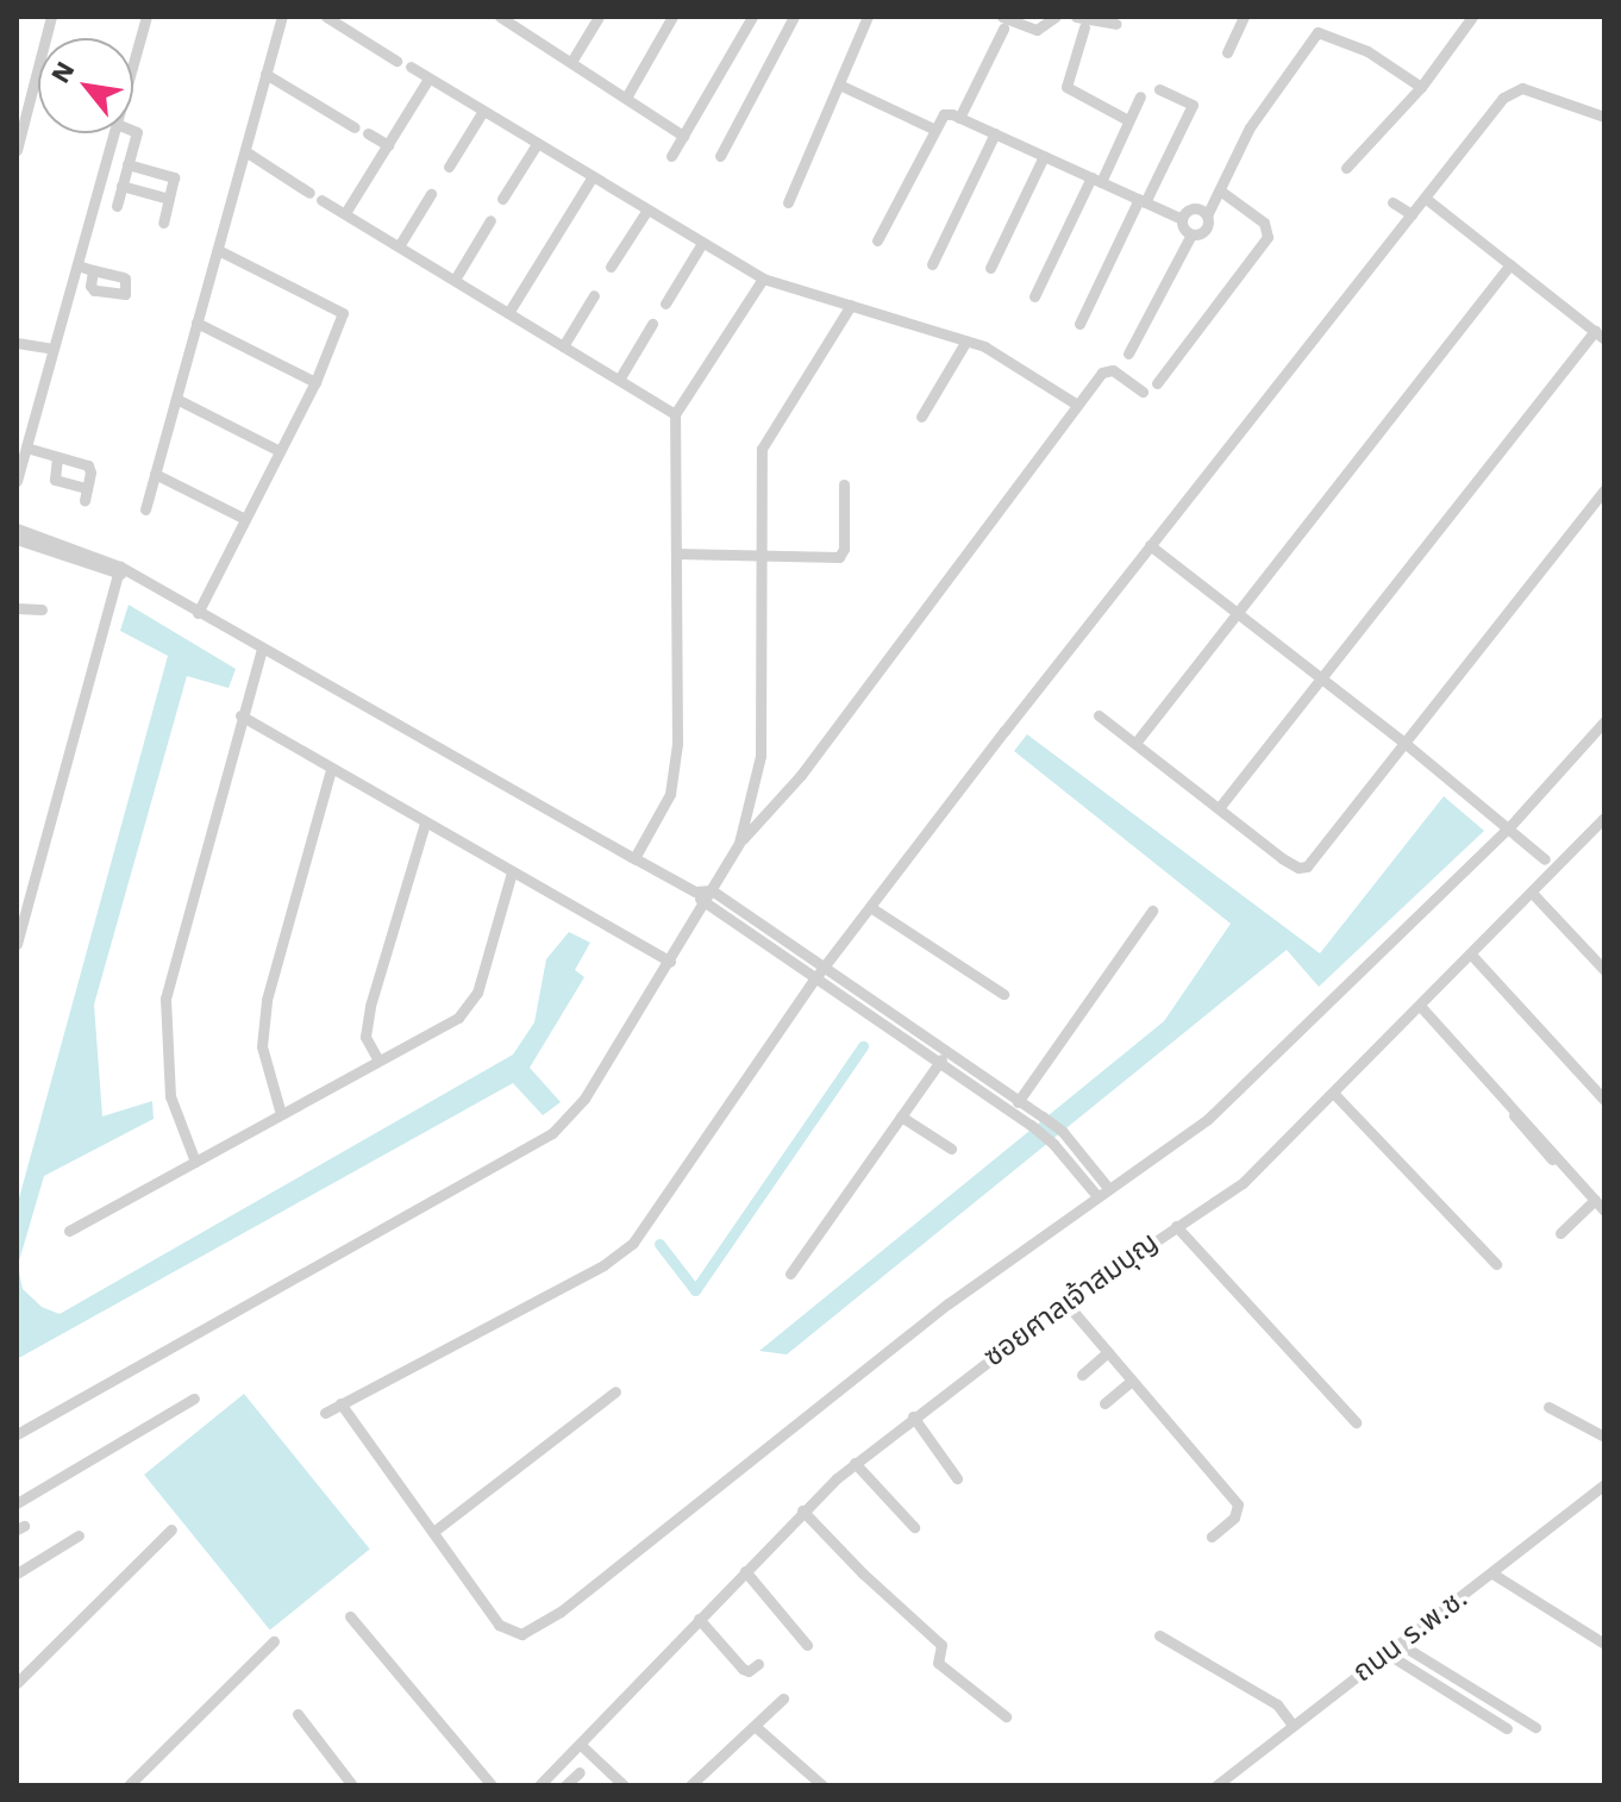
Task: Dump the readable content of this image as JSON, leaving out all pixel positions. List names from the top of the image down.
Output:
{
  "streets": {
    "street": ["ซอยศาลเจ้าสมบุญ", "ถนน ร.พ.ช."]
  },
  "north": "top left"
}
